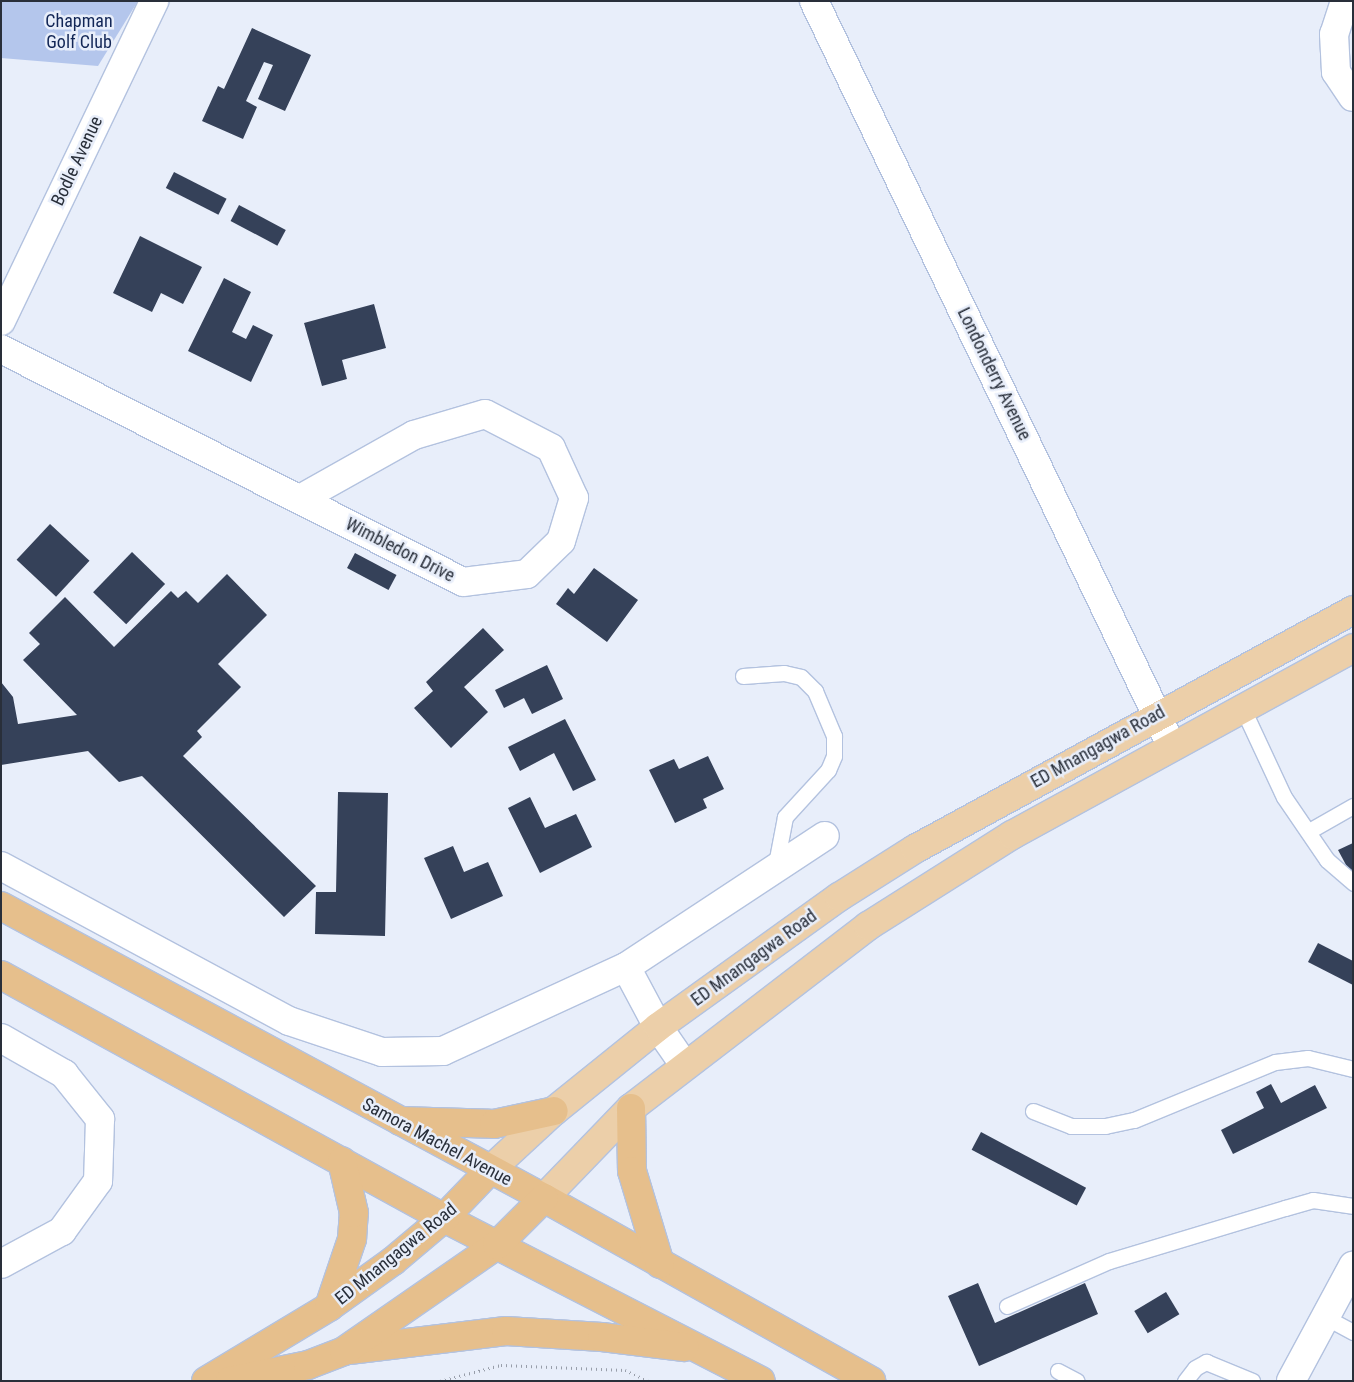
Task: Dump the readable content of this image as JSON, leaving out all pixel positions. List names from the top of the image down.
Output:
{
  "streets": {
    "highway": ["ED Mnangagwa Road", "Samora Machel Avenue"],
    "street": ["Bodle Avenue", "Londonderry Avenue", "Wimbledon Drive"]
  },
  "crossings": [
    ["Londonderry Avenue", "ED Mnangagwa Road"],
    ["ED Mnangagwa Road", "Samora Machel Avenue"]
  ],
  "parks": ["Chapman Golf Club"]
}
